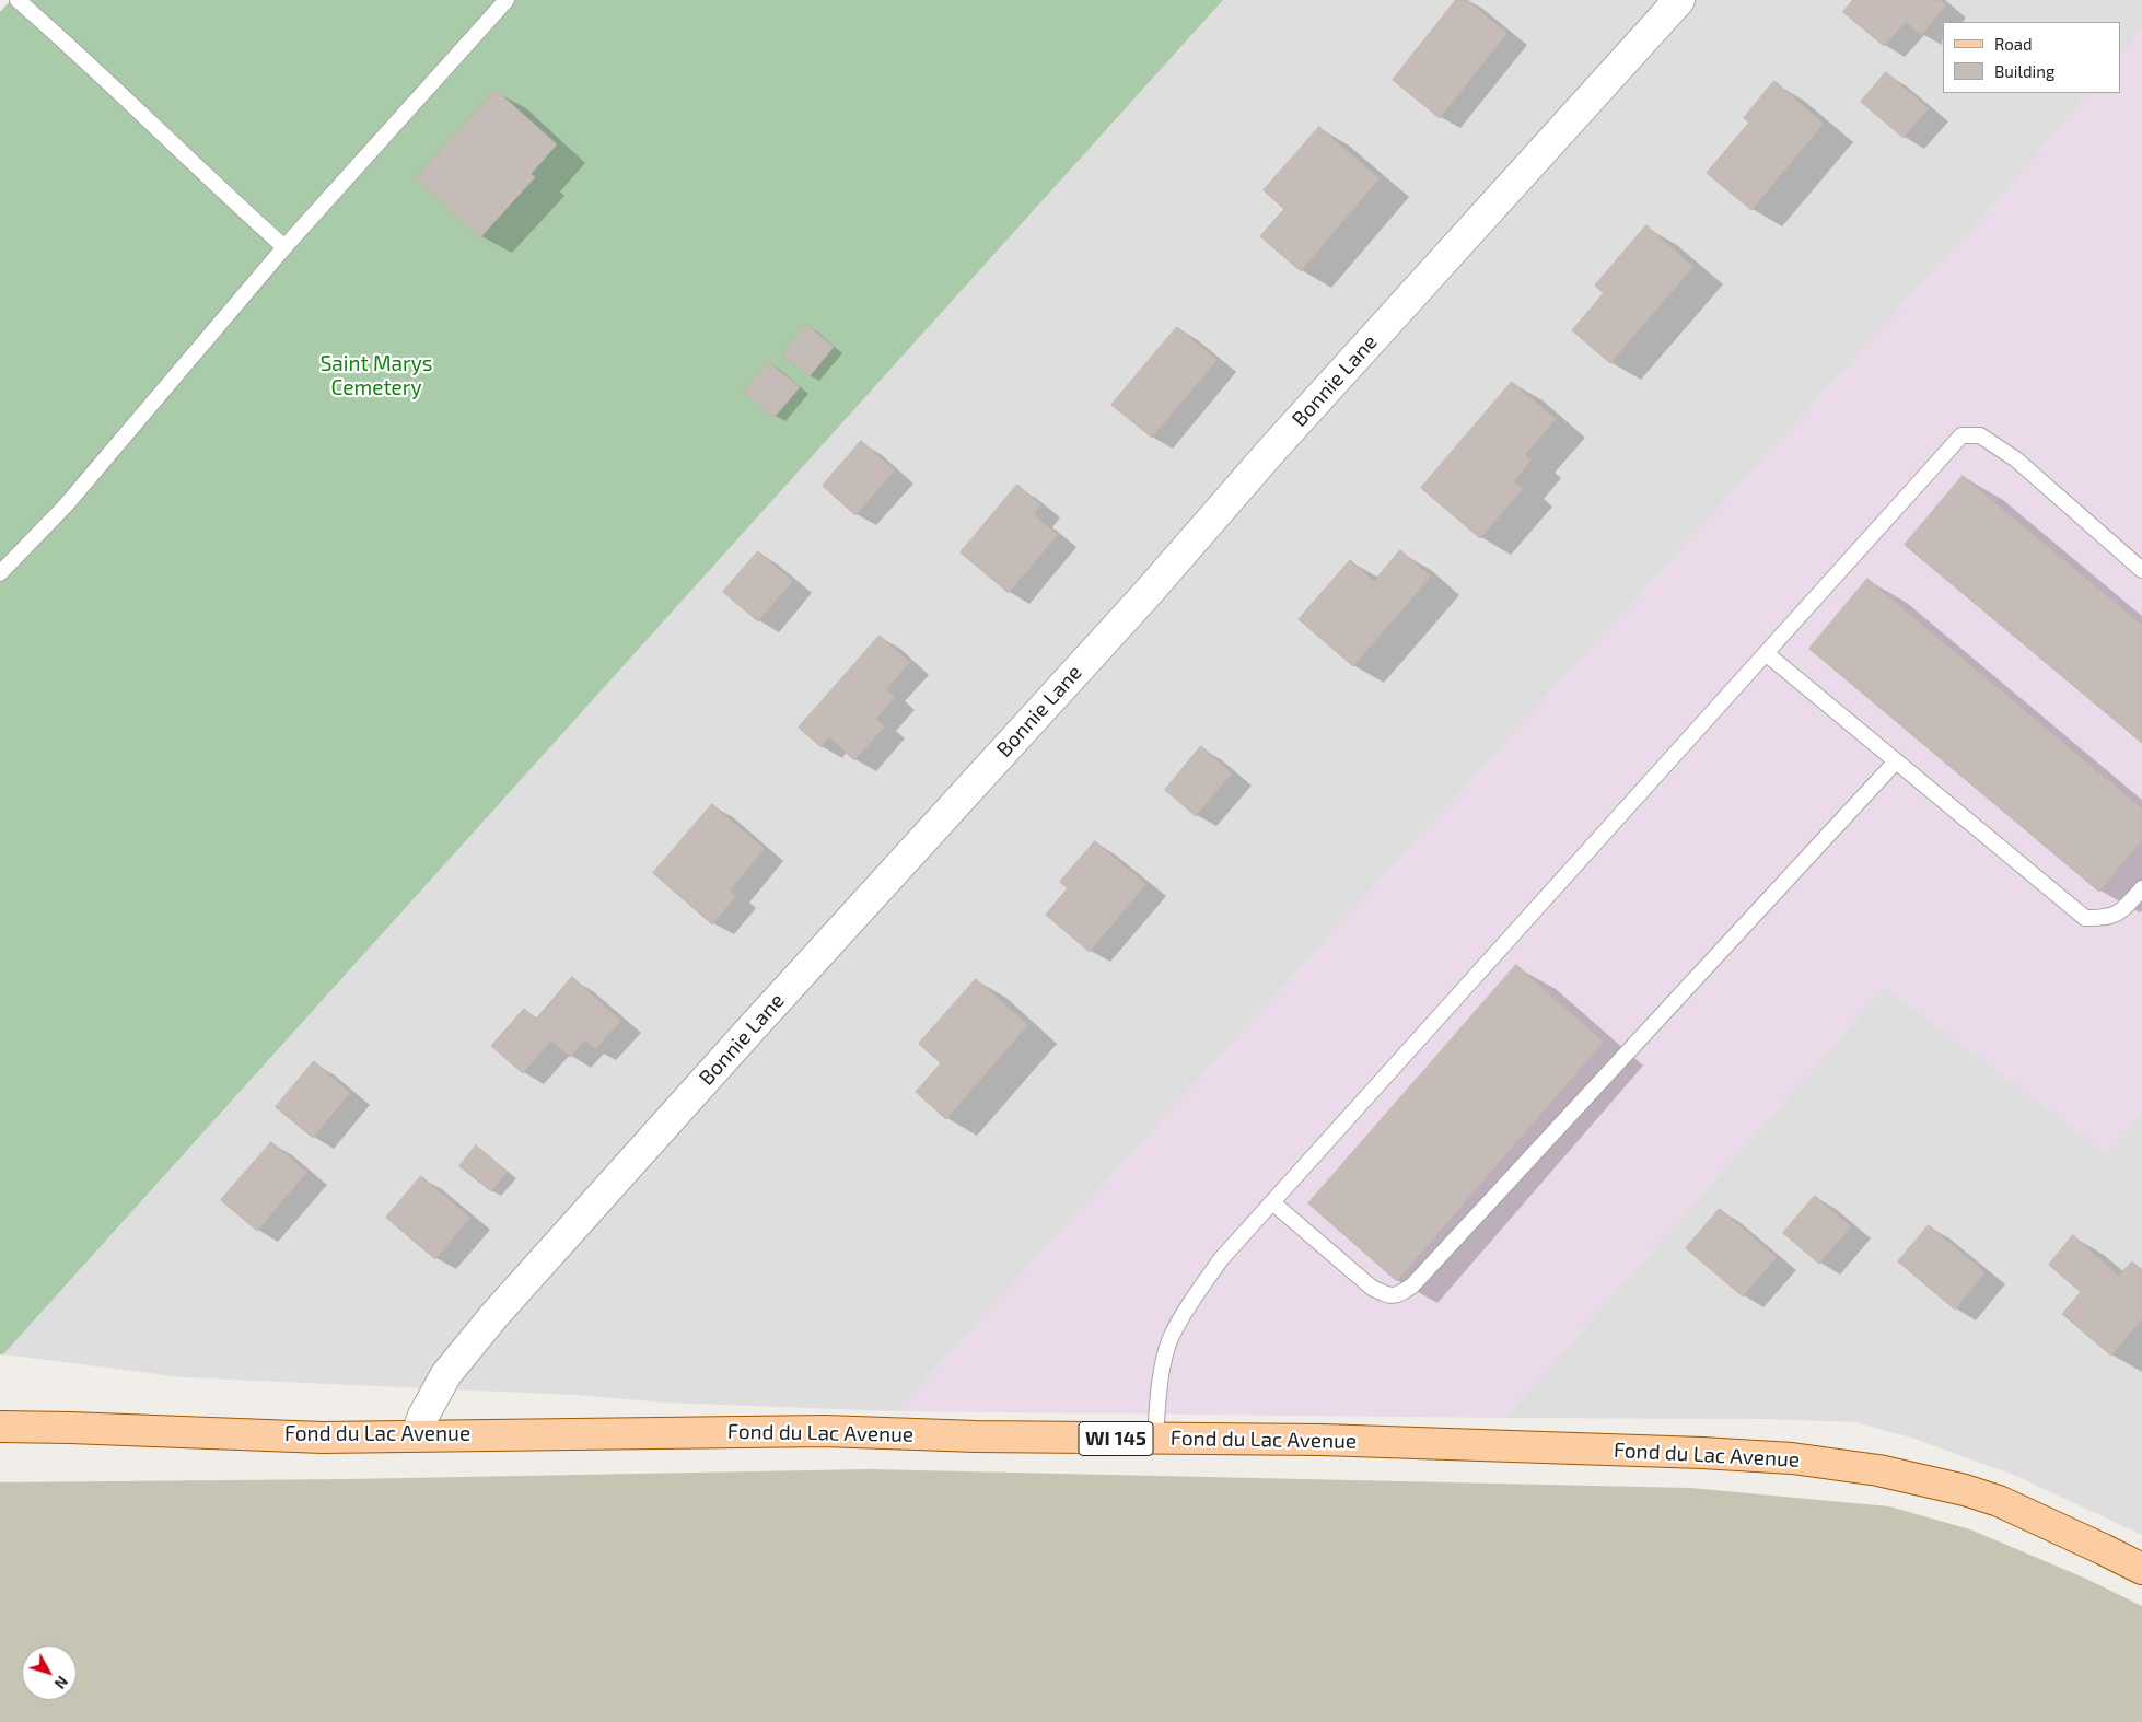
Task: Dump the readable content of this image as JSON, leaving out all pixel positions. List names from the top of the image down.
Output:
{
  "streets": {
    "main road": ["Fond du Lac Avenue", "WI 145"],
    "street": ["Bonnie Lane"]
  },
  "crossings": [
    ["Bonnie Lane", "Fond du Lac Avenue"]
  ],
  "parks": ["Saint Marys Cemetery"],
  "legend": ["Road", "Building"],
  "north": "bottom right"
}
